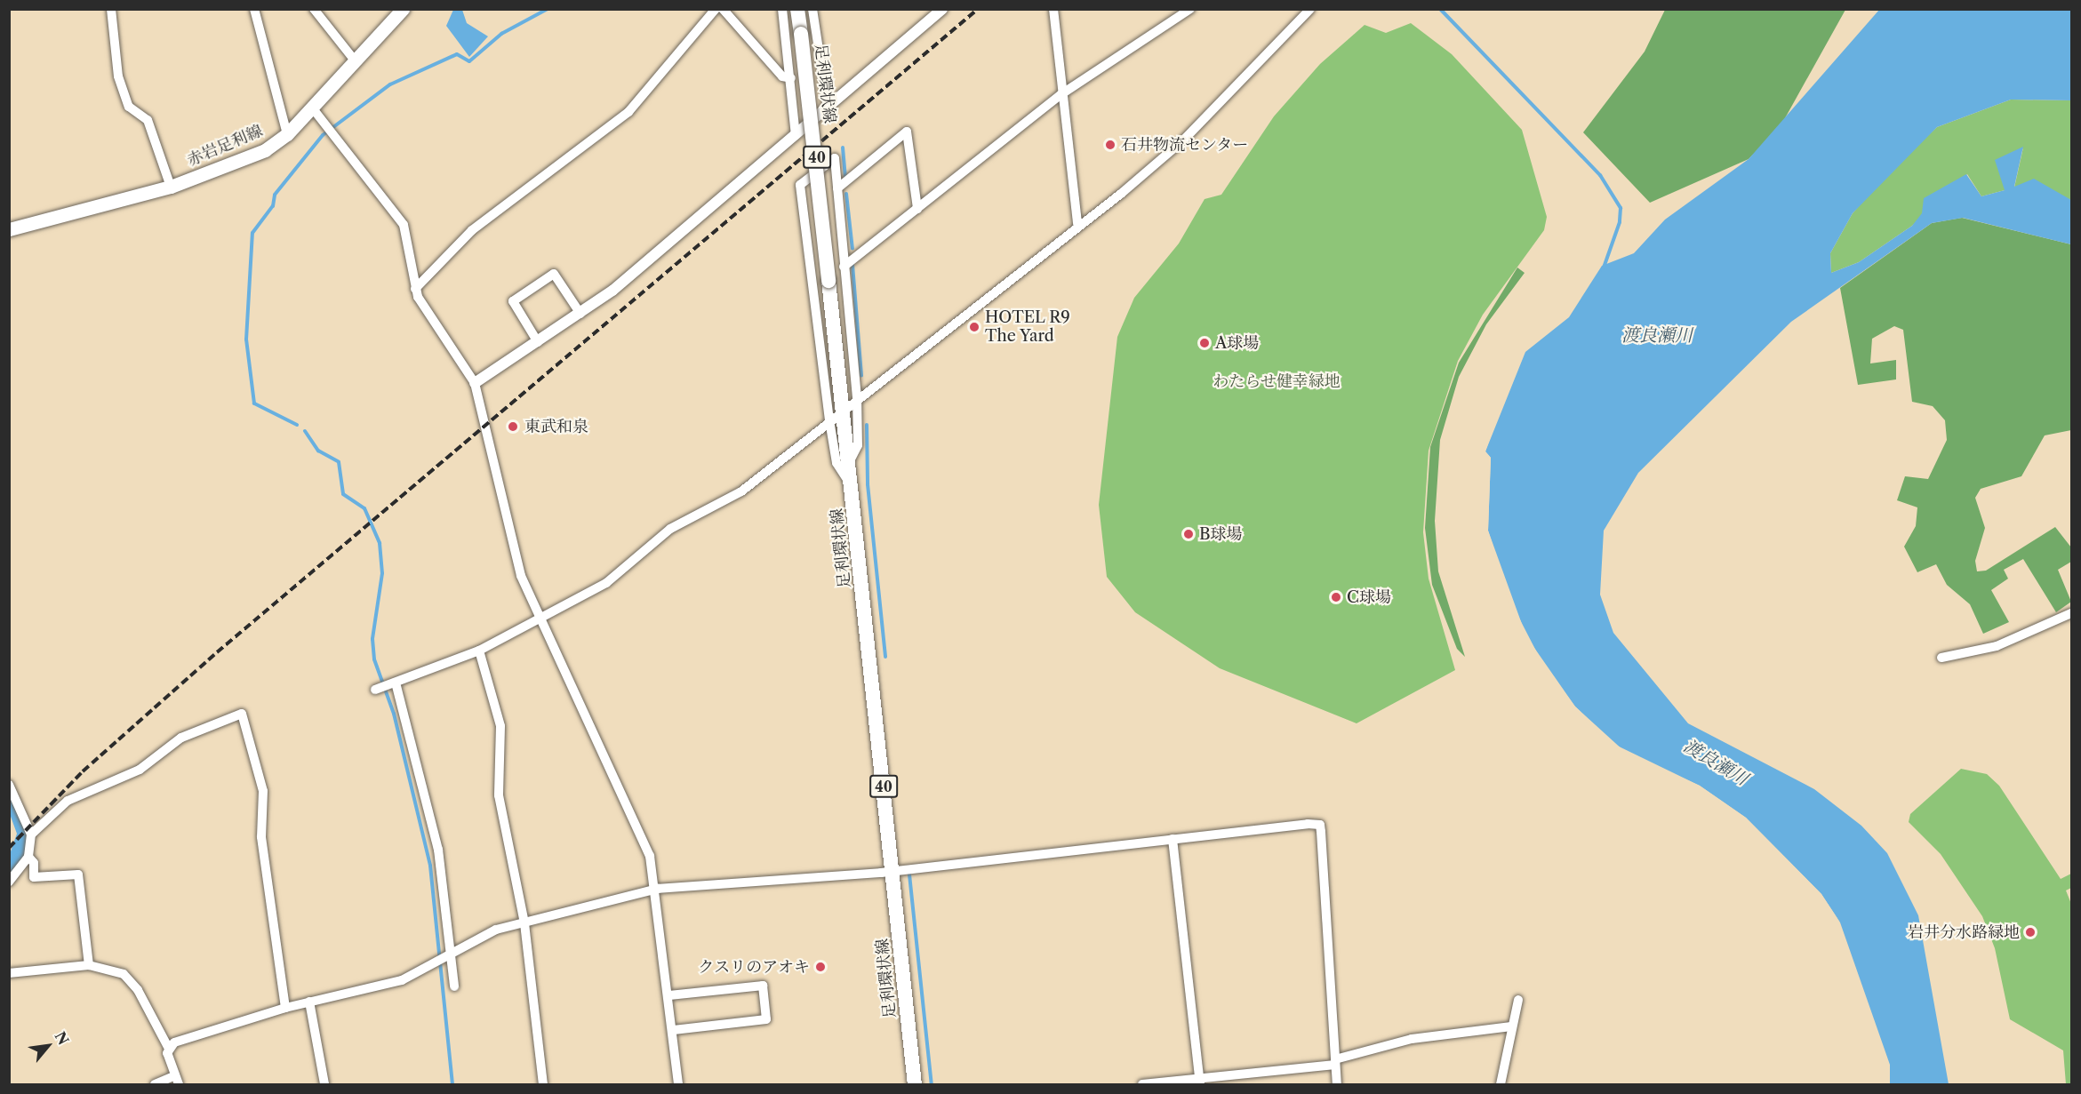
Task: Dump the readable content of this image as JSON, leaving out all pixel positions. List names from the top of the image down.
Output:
{
  "streets": {
    "main road": ["足利環状線", "赤岩足利線", "40"]
  },
  "water": ["渡良瀬川"],
  "parks": ["わたらせ健幸緑地"],
  "places": [
    "石井物流センター",
    "HOTEL R9 The Yard",
    "A球場",
    "東武和泉",
    "B球場",
    "C球場",
    "岩井分水路緑地",
    "クスリのアオキ"
  ],
  "north": "top right"
}
